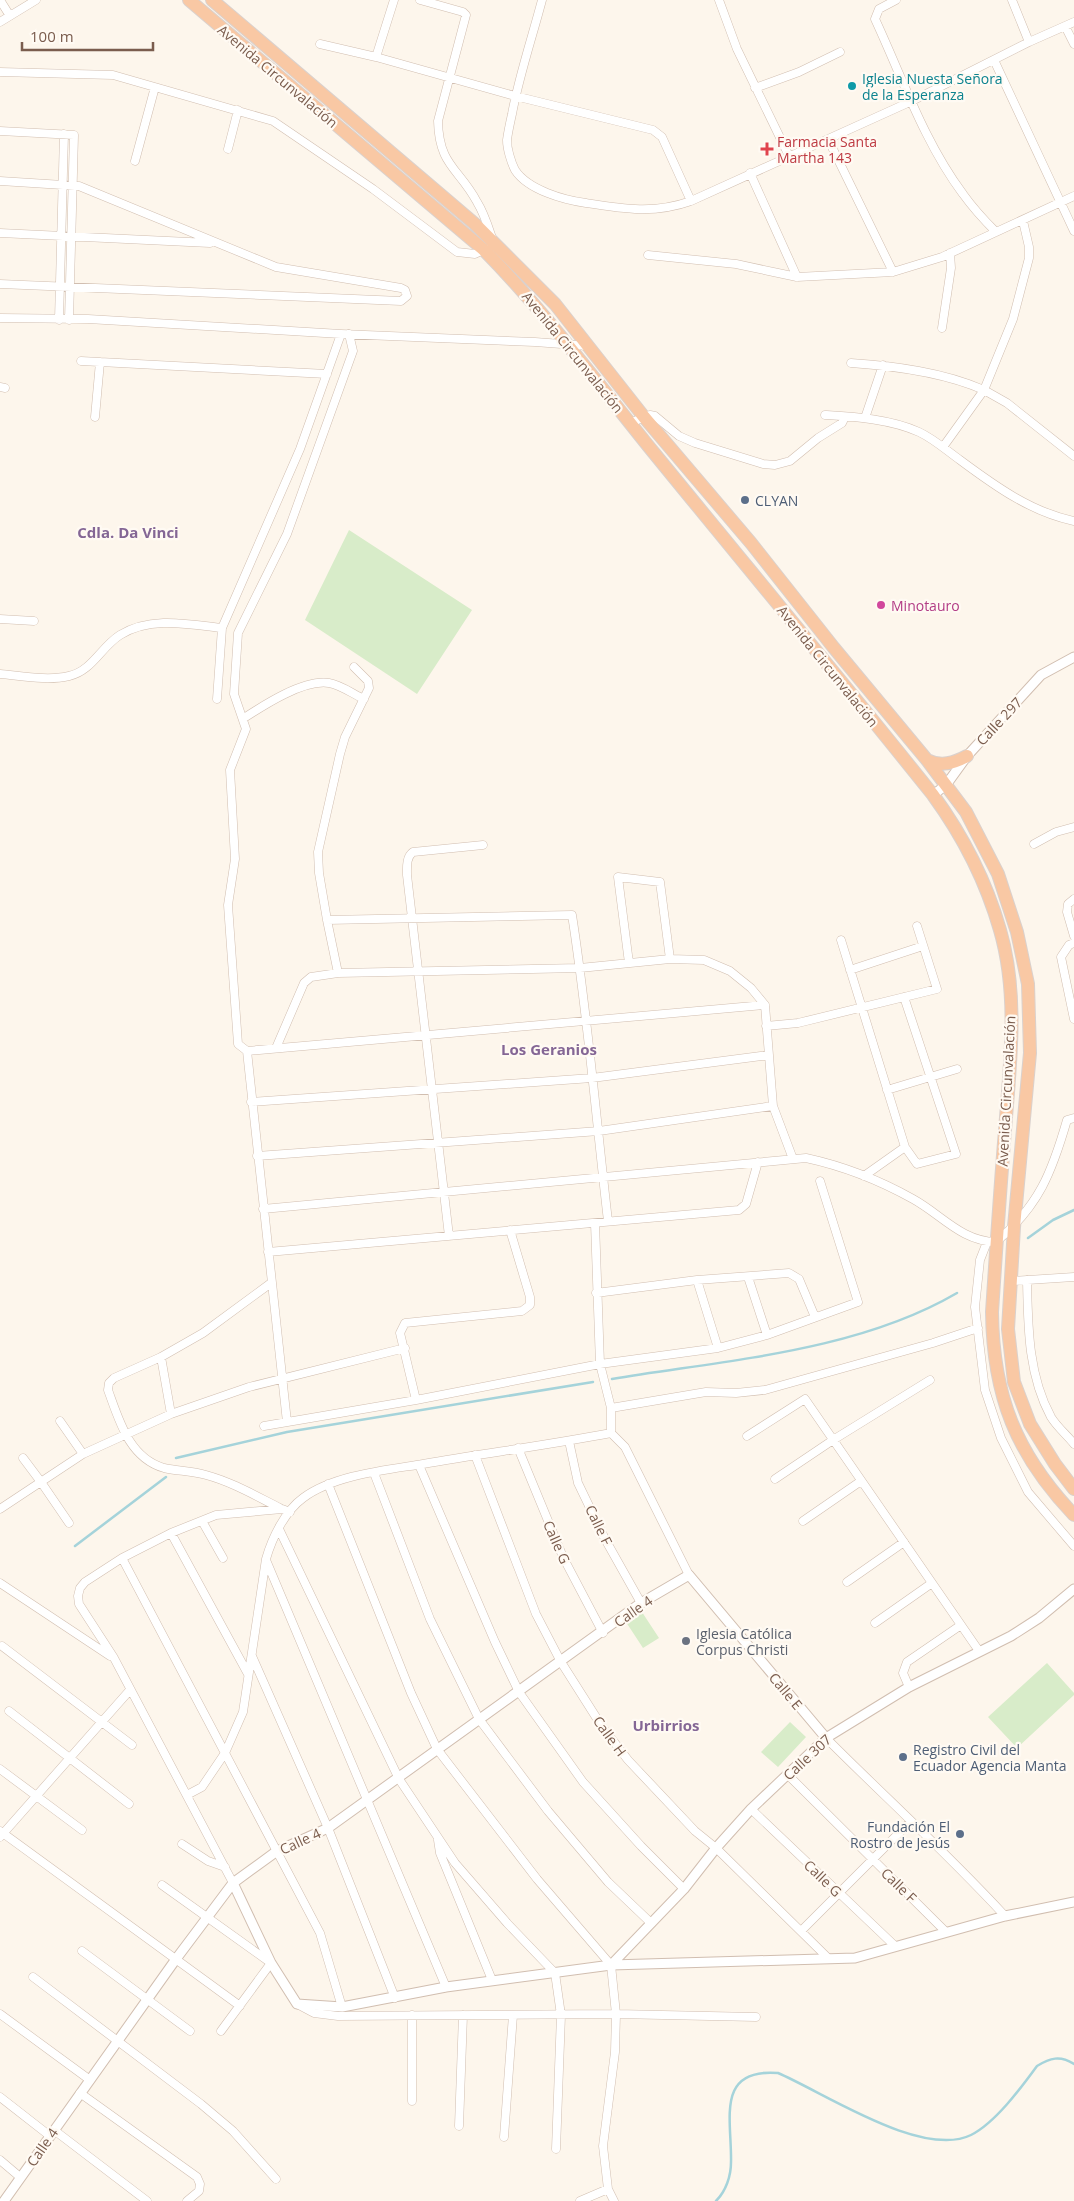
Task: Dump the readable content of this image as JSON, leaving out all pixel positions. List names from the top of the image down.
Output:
{
  "streets": {
    "highway": ["Avenida Circunvalación"],
    "street": [
      "Calle 297",
      "Calle F",
      "Calle G",
      "Calle 4",
      "Calle E",
      "Calle H",
      "Calle 307"
    ]
  },
  "crossings": [
    ["Avenida Circunvalación", "Calle 297"],
    ["Calle F", "Calle 4"],
    ["Calle F", "Calle 307"],
    ["Calle G", "Calle 4"],
    ["Calle G", "Calle 307"],
    ["Calle 4", "Calle E"],
    ["Calle 4", "Calle H"],
    ["Calle E", "Calle 307"],
    ["Calle H", "Calle 307"]
  ],
  "districts": ["Cdla. Da Vinci", "Los Geranios", "Urbirrios"],
  "places": {
    "other": [
      "Iglesia Nuesta Señora de la Esperanza",
      "CLYAN",
      "Minotauro",
      "Iglesia Católica Corpus Christi",
      "Registro Civil del Ecuador Agencia Manta",
      "Fundación El Rostro de Jesús"
    ],
    "health": ["Farmacia Santa Martha 143"]
  },
  "scale_bar": "100 m"
}
